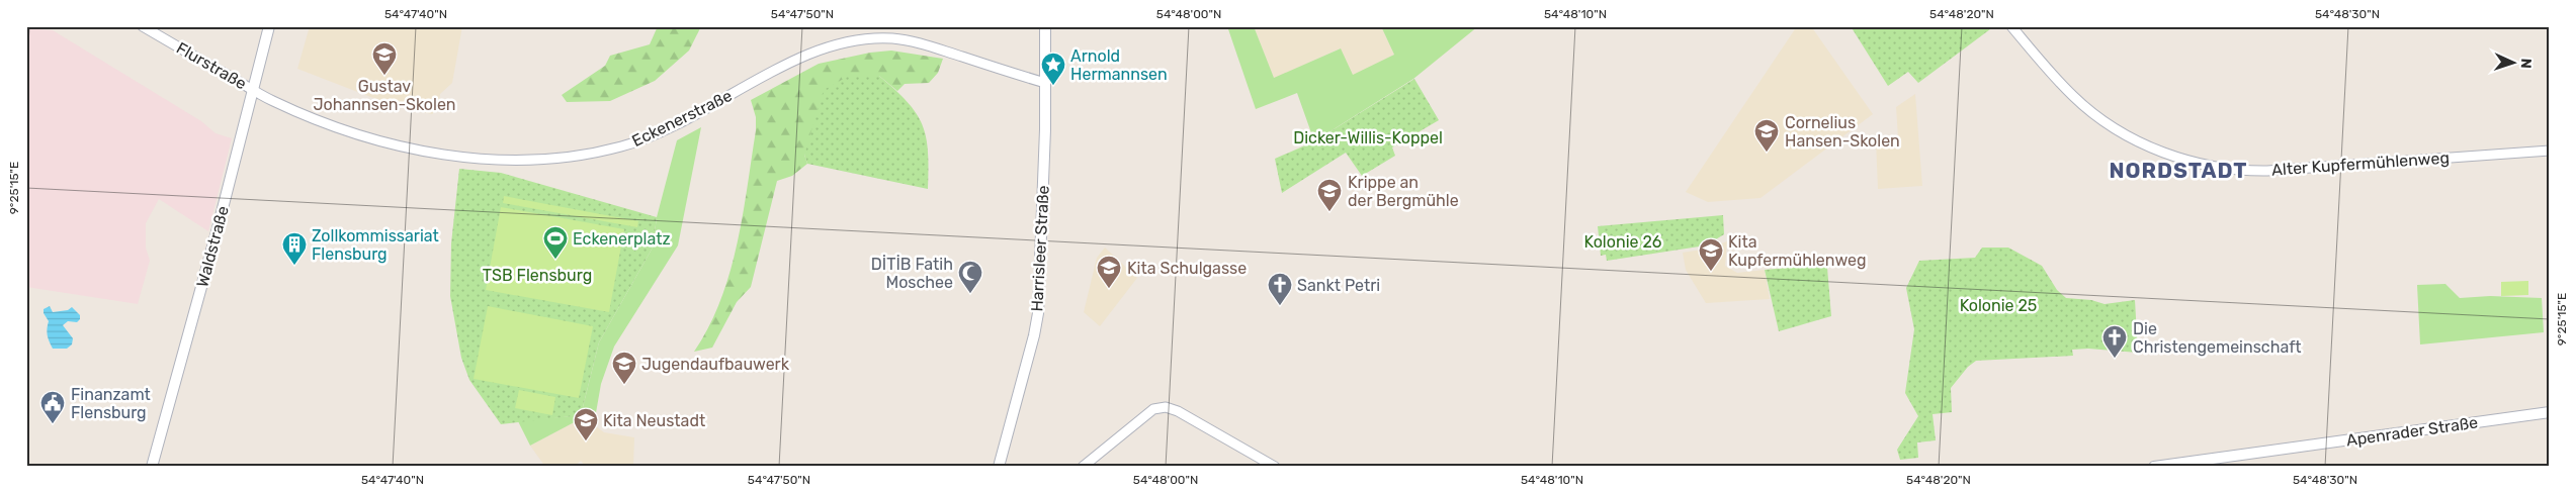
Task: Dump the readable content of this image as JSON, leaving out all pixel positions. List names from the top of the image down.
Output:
{
  "streets": {
    "main road": ["Waldstraße", "Harrisleer Straße", "Apenrader Straße"],
    "street": ["Flurstraße", "Eckenerstraße", "Alter Kupfermühlenweg"]
  },
  "crossings": [
    ["Flurstraße", "Eckenerstraße"],
    ["Flurstraße", "Waldstraße"],
    ["Eckenerstraße", "Waldstraße"],
    ["Eckenerstraße", "Harrisleer Straße"]
  ],
  "districts": ["NORDSTADT"],
  "parks": [
    "Dicker-Willis-Koppel",
    "Kolonie 26",
    "TSB Flensburg",
    "Kolonie 25"
  ],
  "places": {
    "school or university": [
      "Gustav Johannsen-Skolen",
      "Cornelius Hansen-Skolen",
      "Krippe an der Bergmühle",
      "Kita Kupfermühlenweg",
      "Kita Schulgasse",
      "Jugendaufbauwerk",
      "Kita Neustadt"
    ],
    "place": ["Arnold Hermannsen"],
    "sports": ["Eckenerplatz"],
    "building": ["Zollkommissariat Flensburg"],
    "mosque": ["DİTİB Fatih Moschee"],
    "church": ["Sankt Petri", "Die Christengemeinschaft"],
    "public building": ["Finanzamt Flensburg"]
  },
  "north": "right",
  "coordinates": [
    "54°47'40\"N",
    "54°47'50\"N",
    "54°48'00\"N",
    "54°48'10\"N",
    "54°48'20\"N",
    "54°48'30\"N",
    "9°25'15\"E"
  ]
}
